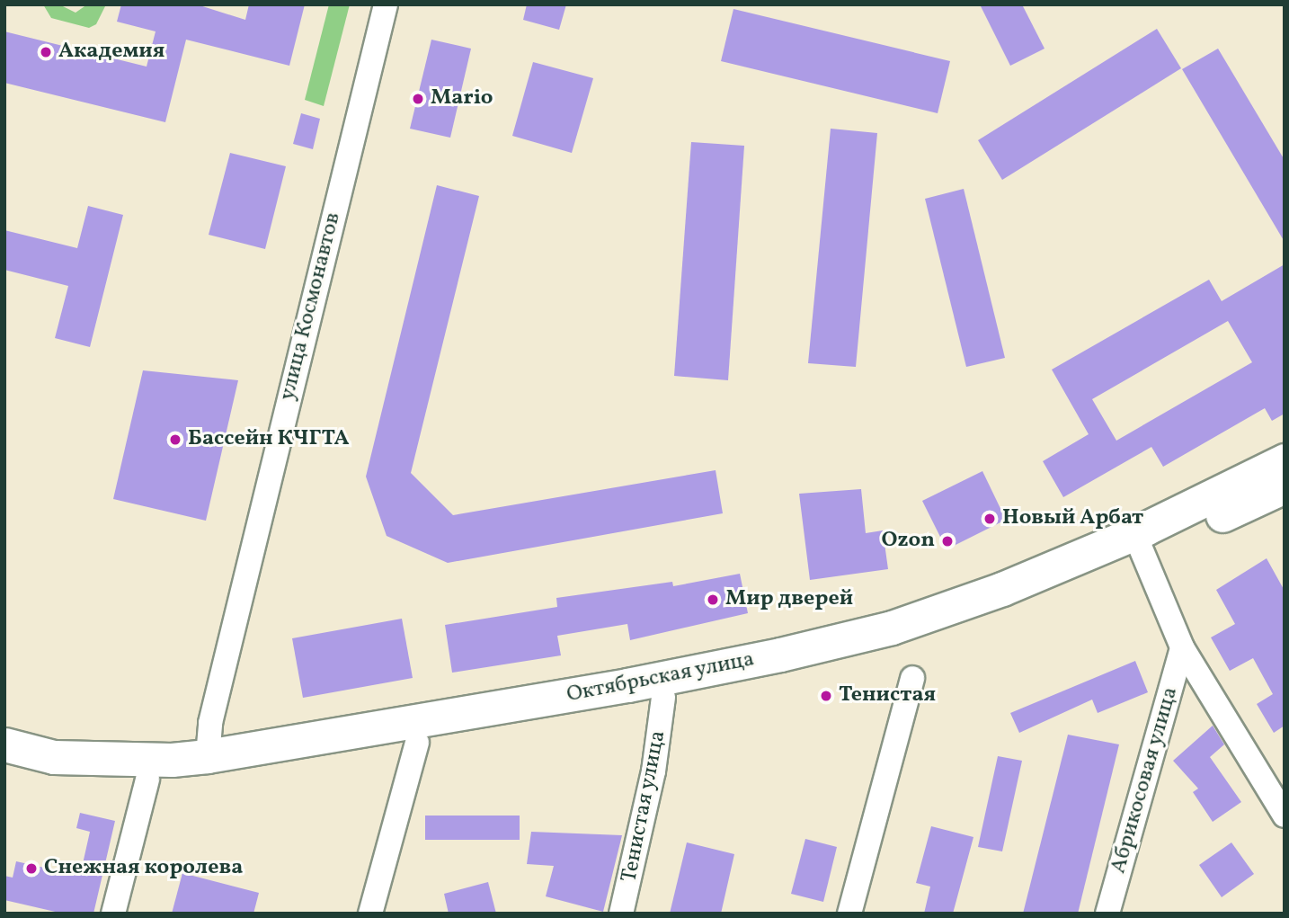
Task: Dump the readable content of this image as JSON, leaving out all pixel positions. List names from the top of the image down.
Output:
{
  "streets": {
    "main road": ["Октябрьская улица"],
    "street": ["улица Космонавтов", "Абрикосовая улица", "Тенистая улица"]
  },
  "crossings": [
    ["улица Космонавтов", "Октябрьская улица"],
    ["Октябрьская улица", "Тенистая улица"]
  ],
  "places": [
    "Академия",
    "Mario",
    "Бассейн КЧГТА",
    "Новый Арбат",
    "Ozon",
    "Мир дверей",
    "Тенистая",
    "Снежная королева"
  ]
}
